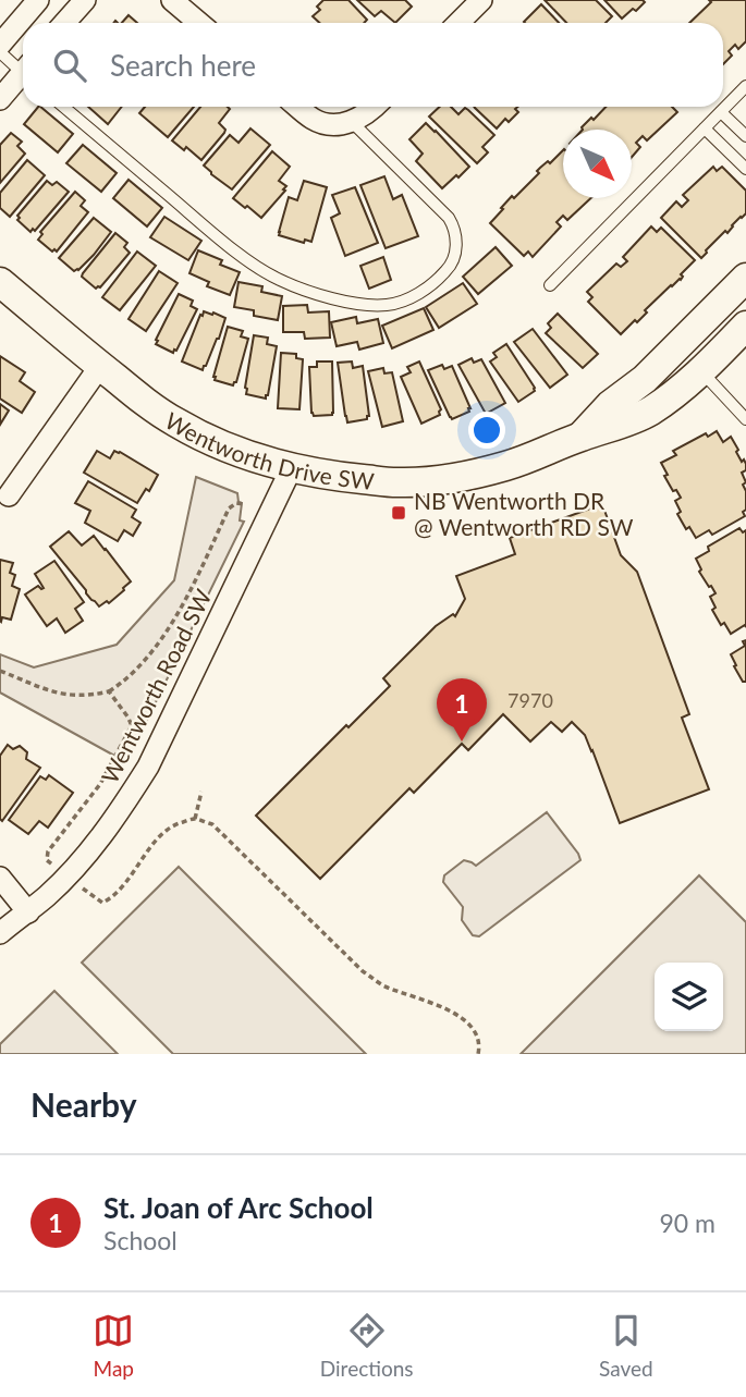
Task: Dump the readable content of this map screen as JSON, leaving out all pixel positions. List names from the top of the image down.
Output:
{
  "streets": {
    "street": ["Wentworth Drive SW", "Wentworth Road SW"]
  },
  "crossings": [
    ["Wentworth Drive SW", "Wentworth Road SW"]
  ],
  "places": {
    "transit": ["NB Wentworth DR @ Wentworth RD SW"]
  },
  "house_numbers": ["7970"],
  "north": "bottom right",
  "page": {
    "search": "Search here",
    "pins": "1",
    "heading": "Nearby",
    "list": [
      {
        "mark": "1",
        "name": "St. Joan of Arc School",
        "note": "School",
        "value": "90 m"
      }
    ],
    "nav": ["Map", "Directions", "Saved"]
  }
}
